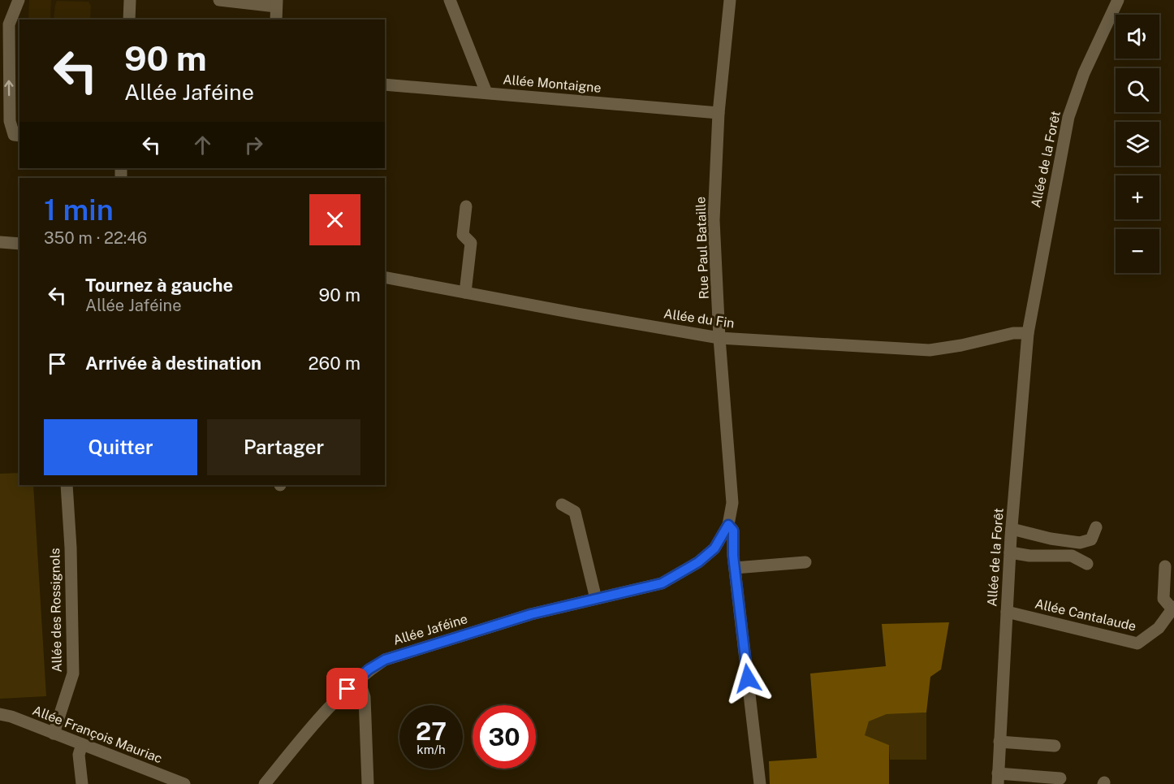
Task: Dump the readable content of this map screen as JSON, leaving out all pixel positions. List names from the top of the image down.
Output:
{
  "streets": {
    "street": [
      "Allée Montaigne",
      "Allée de la Forêt",
      "Rue Paul Bataille",
      "Allée du Fin",
      "Allée des Rossignols",
      "Allée Cantalaude",
      "Allée Jaféine",
      "Allée François Mauriac"
    ]
  },
  "crossings": [
    ["Allée Montaigne", "Rue Paul Bataille"],
    ["Allée de la Forêt", "Allée du Fin"],
    ["Allée de la Forêt", "Allée Cantalaude"],
    ["Rue Paul Bataille", "Allée du Fin"],
    ["Rue Paul Bataille", "Allée Jaféine"],
    ["Allée des Rossignols", "Allée François Mauriac"]
  ],
  "page": {
    "map_buttons": ["+", "−"],
    "turn": ["90 m", "Allée Jaféine"],
    "heading": ["1 min", "350 m · 22:46"],
    "list": [
      {
        "name": "Tournez à gauche",
        "note": "Allée Jaféine",
        "value": "90 m"
      },
      {
        "name": "Arrivée à destination",
        "value": "260 m"
      }
    ],
    "buttons": ["Quitter", "Partager"],
    "speed": "27 km/h",
    "limit": "30"
  }
}
